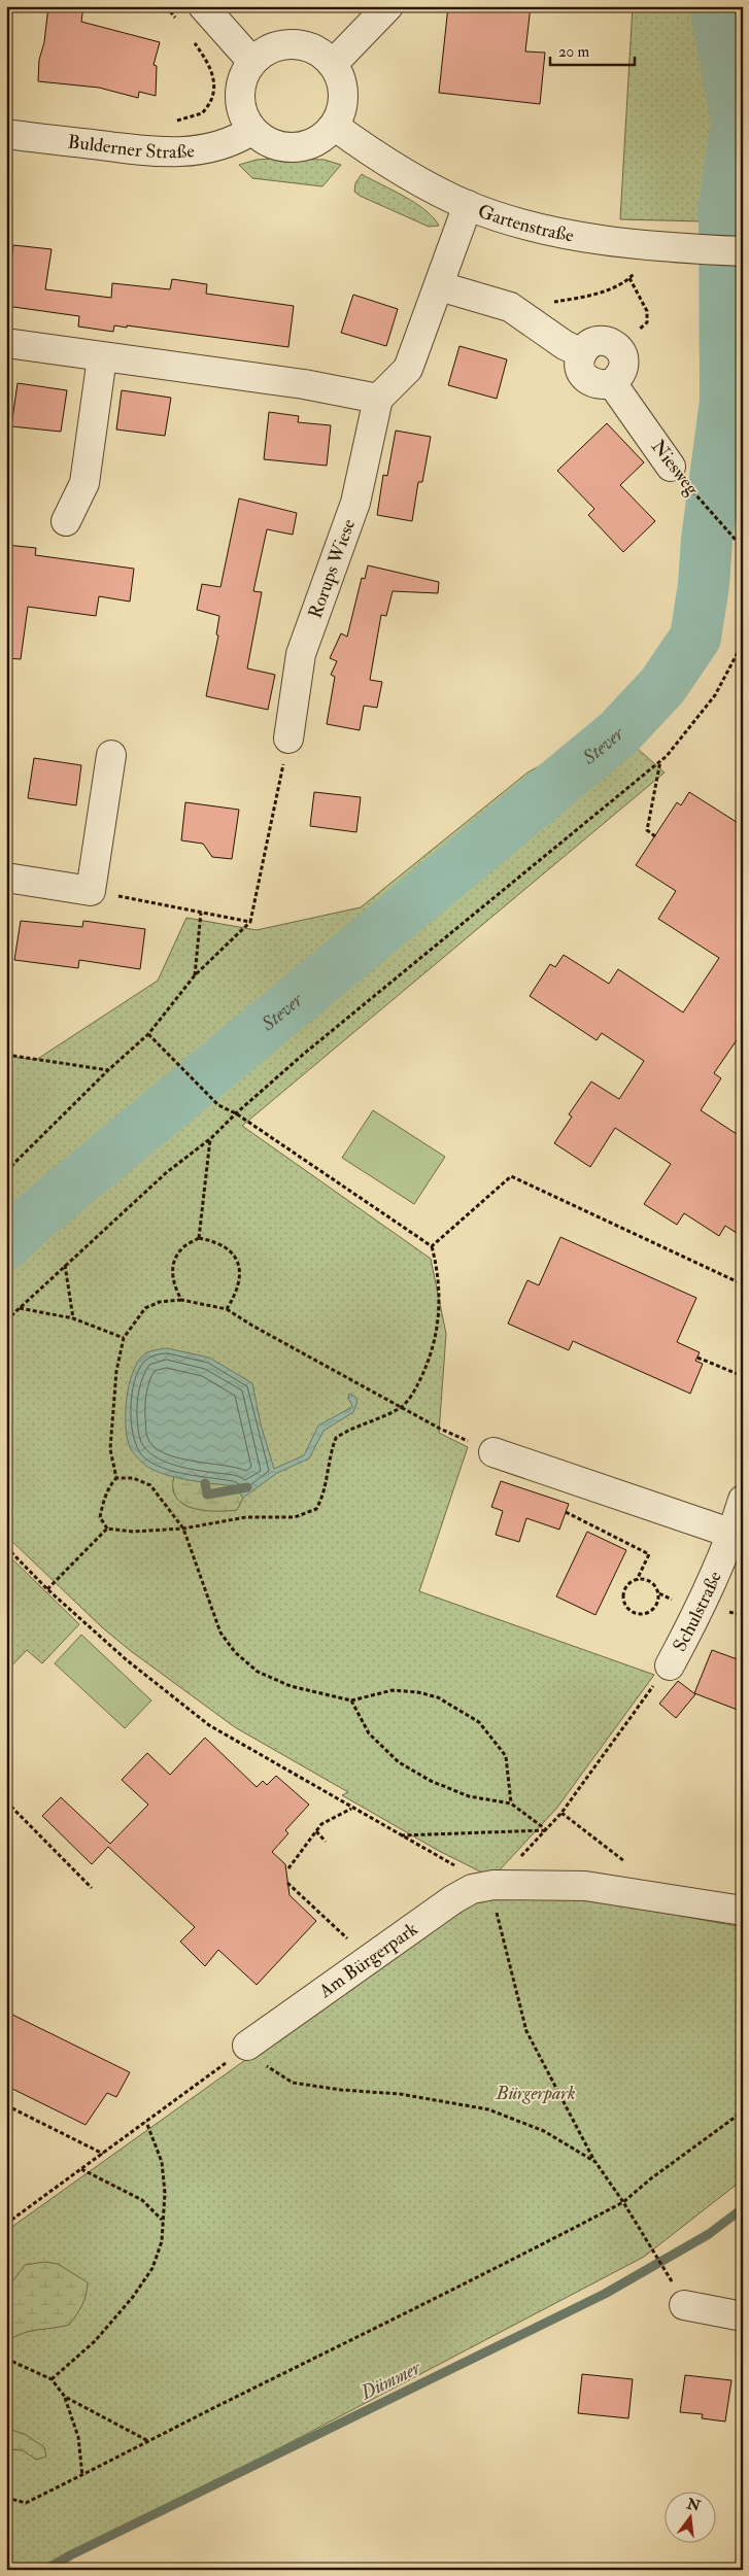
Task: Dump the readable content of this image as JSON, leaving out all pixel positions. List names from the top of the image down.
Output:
{
  "streets": {
    "street": [
      "Bulderner Straße",
      "Gartenstraße",
      "Niesweg",
      "Rorups Wiese",
      "Schulstraße",
      "Am Bürgerpark"
    ]
  },
  "crossings": [
    ["Bulderner Straße", "Gartenstraße"]
  ],
  "water": ["Stever", "Dümmer"],
  "parks": ["Bürgerpark"],
  "scale_bar": "20 m",
  "north": "top"
}
